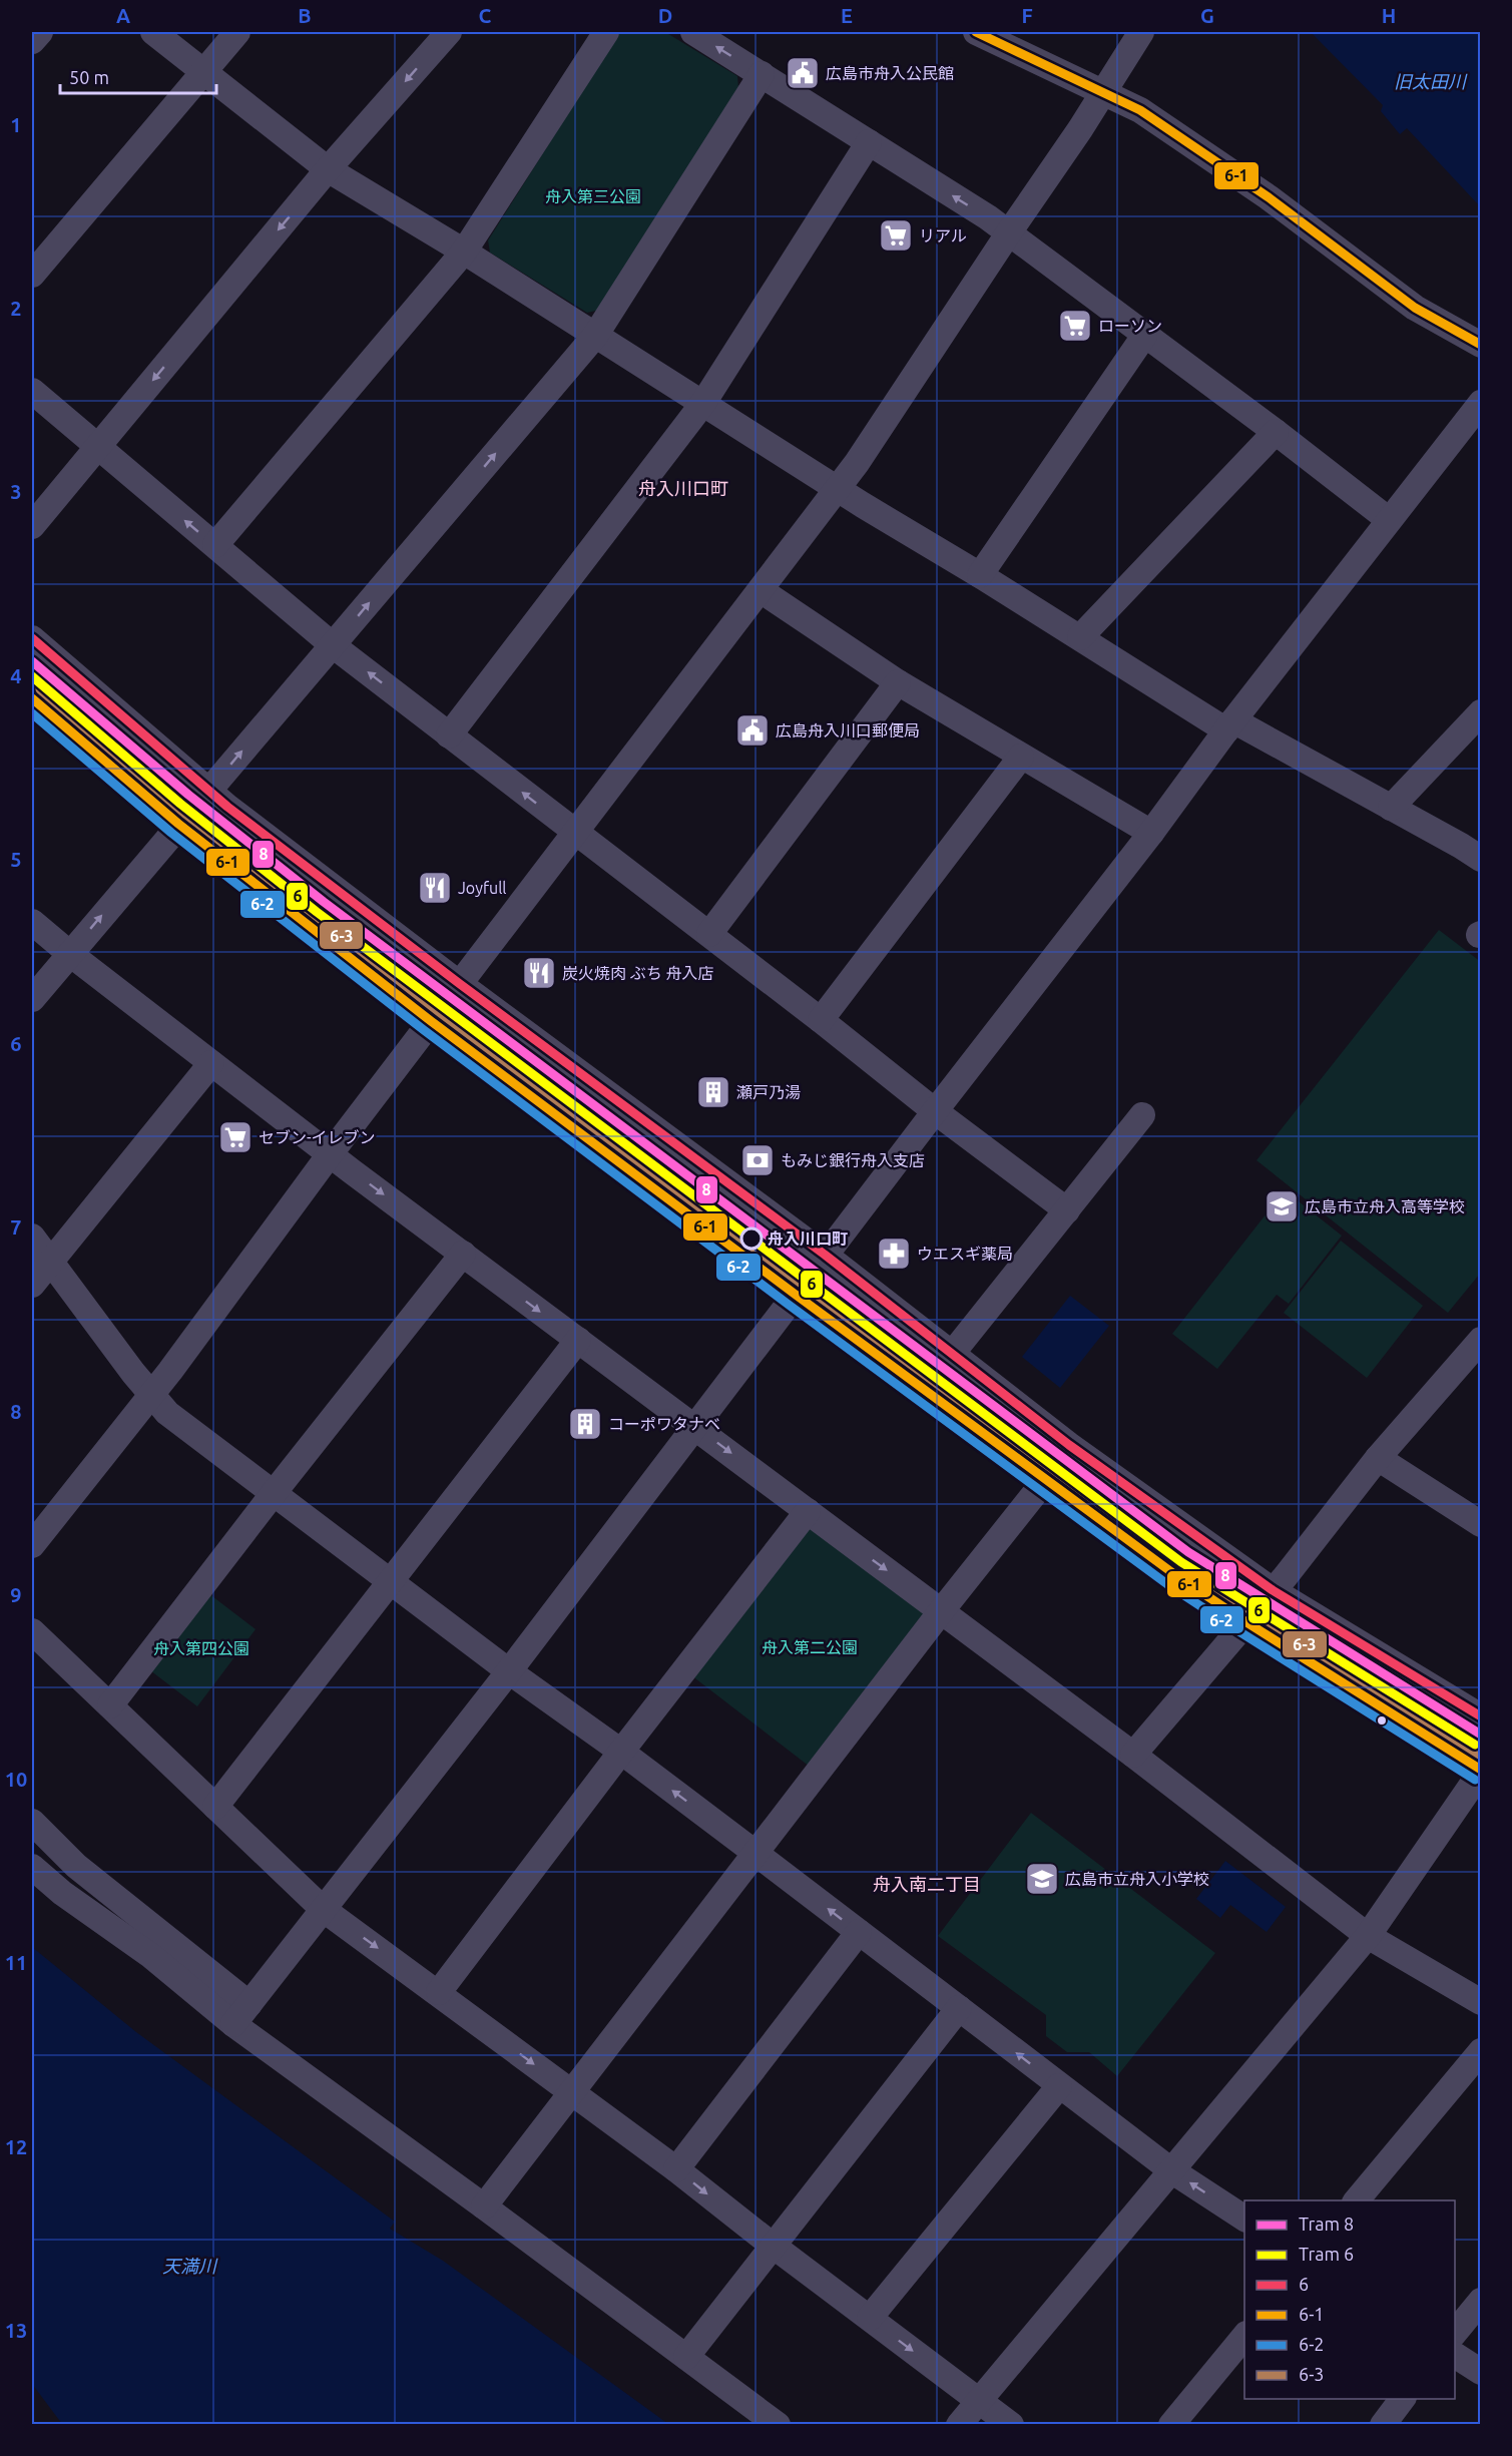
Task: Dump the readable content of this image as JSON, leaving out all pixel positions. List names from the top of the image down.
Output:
{
  "districts": ["舟入川口町", "舟入南二丁目"],
  "water": ["旧太田川", "天満川"],
  "parks": ["舟入第三公園", "舟入第二公園", "舟入第四公園"],
  "places": {
    "public building": ["広島市舟入公民館", "広島舟入川口郵便局"],
    "supermarket": ["リアル", "ローソン", "セブン-イレブン"],
    "restaurant": ["Joyfull", "炭火焼肉 ぶち 舟入店"],
    "building": ["瀬戸乃湯", "コーポワタナベ"],
    "bank": ["もみじ銀行舟入支店"],
    "school or university": ["広島市立舟入高等学校", "広島市立舟入小学校"],
    "other": ["舟入川口町"],
    "pharmacy": ["ウエスギ薬局"]
  },
  "lines": [
    "transit line 6-1",
    "transit line 6",
    "tram line 8",
    "tram line 6",
    "transit line 6-3",
    "transit line 6-2"
  ],
  "legend": [
    "Tram 8",
    "Tram 6",
    "6",
    "6-1",
    "6-2",
    "6-3"
  ],
  "scale_bar": "50 m",
  "grid": {
    "columns": [
      "A",
      "B",
      "C",
      "D",
      "E",
      "F",
      "G",
      "H"
    ],
    "rows": [
      "1",
      "2",
      "3",
      "4",
      "5",
      "6",
      "7",
      "8",
      "9",
      "10",
      "11",
      "12",
      "13"
    ]
  }
}
